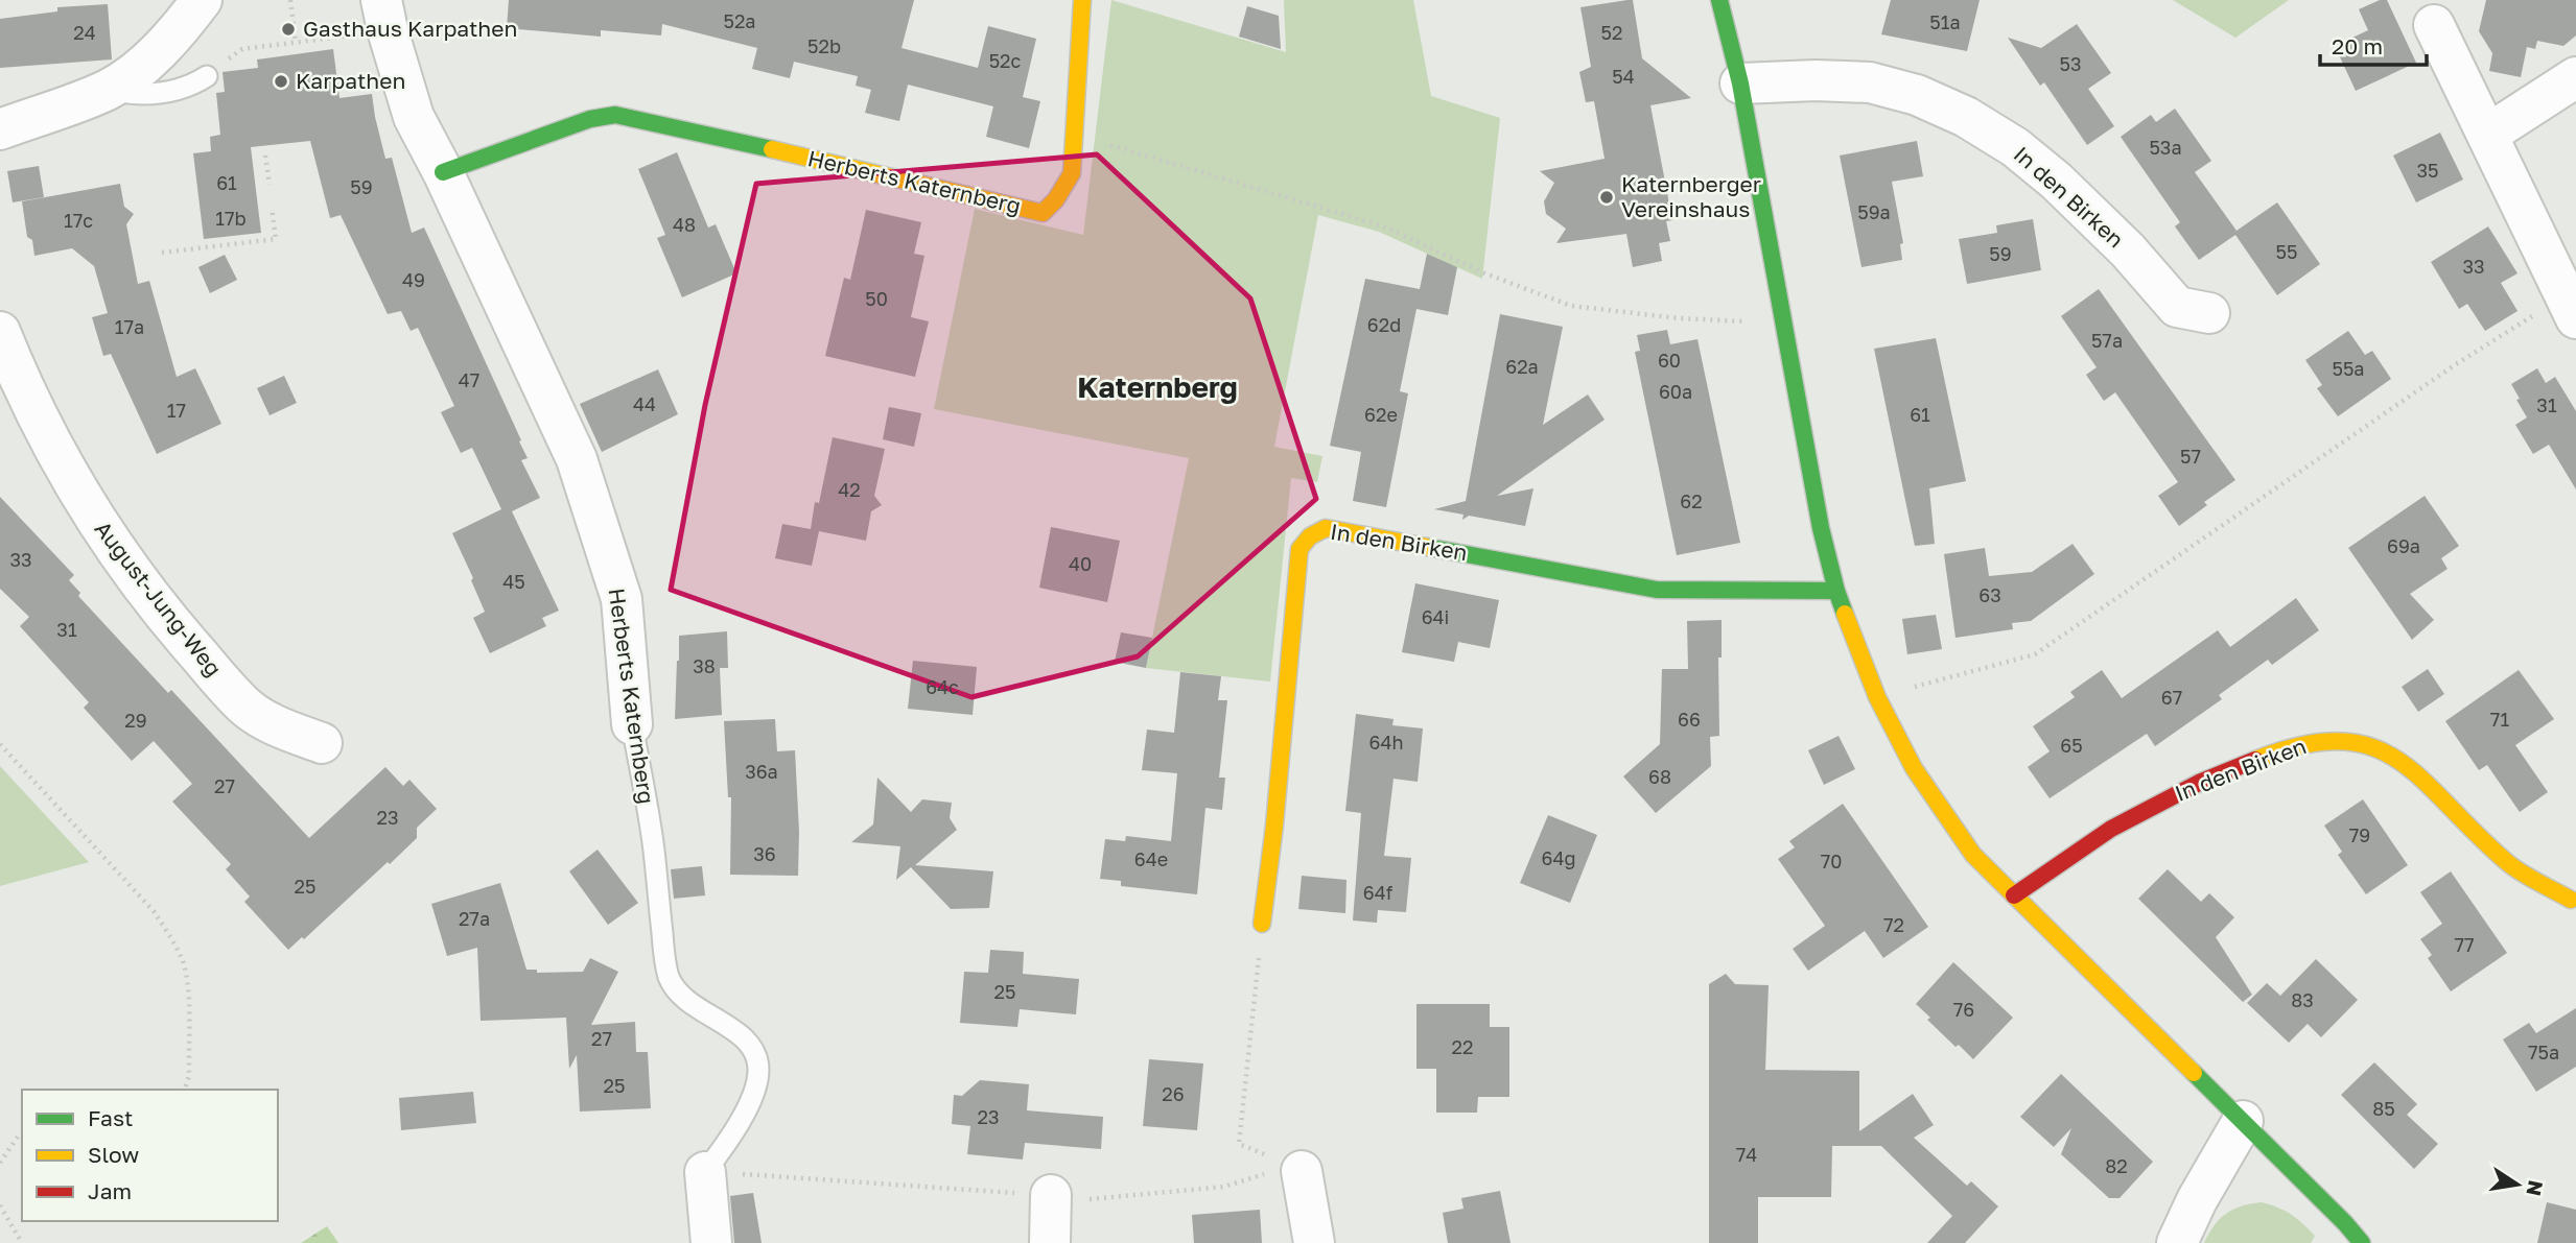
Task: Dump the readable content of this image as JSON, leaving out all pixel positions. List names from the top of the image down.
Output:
{
  "streets": {
    "street": ["Herberts Katernberg", "In den Birken", "August-Jung-Weg"]
  },
  "districts": ["Katernberg"],
  "places": ["Gasthaus Karpathen", "Karpathen", "Katernberger Vereinshaus"],
  "house_numbers": [
    "52a",
    "51a",
    "24",
    "52",
    "52b",
    "52c",
    "53",
    "54",
    "53a",
    "35",
    "61",
    "59",
    "59a",
    "17b",
    "17c",
    "48",
    "55",
    "59",
    "33",
    "49",
    "50",
    "62d",
    "17a",
    "57a",
    "60",
    "62a",
    "55a",
    "47",
    "60a",
    "44",
    "31",
    "17",
    "62e",
    "61",
    "57",
    "42",
    "62",
    "69a",
    "33",
    "40",
    "45",
    "63",
    "64i",
    "31",
    "38",
    "64c",
    "67",
    "66",
    "71",
    "29",
    "64h",
    "65",
    "36a",
    "68",
    "27",
    "23",
    "79",
    "36",
    "64g",
    "64e",
    "70",
    "25",
    "64f",
    "27a",
    "72",
    "77",
    "25",
    "83",
    "76",
    "27",
    "22",
    "75a",
    "25",
    "26",
    "85",
    "23",
    "74",
    "82"
  ],
  "legend": ["Fast", "Slow", "Jam"],
  "scale_bar": "20 m",
  "north": "right"
}
